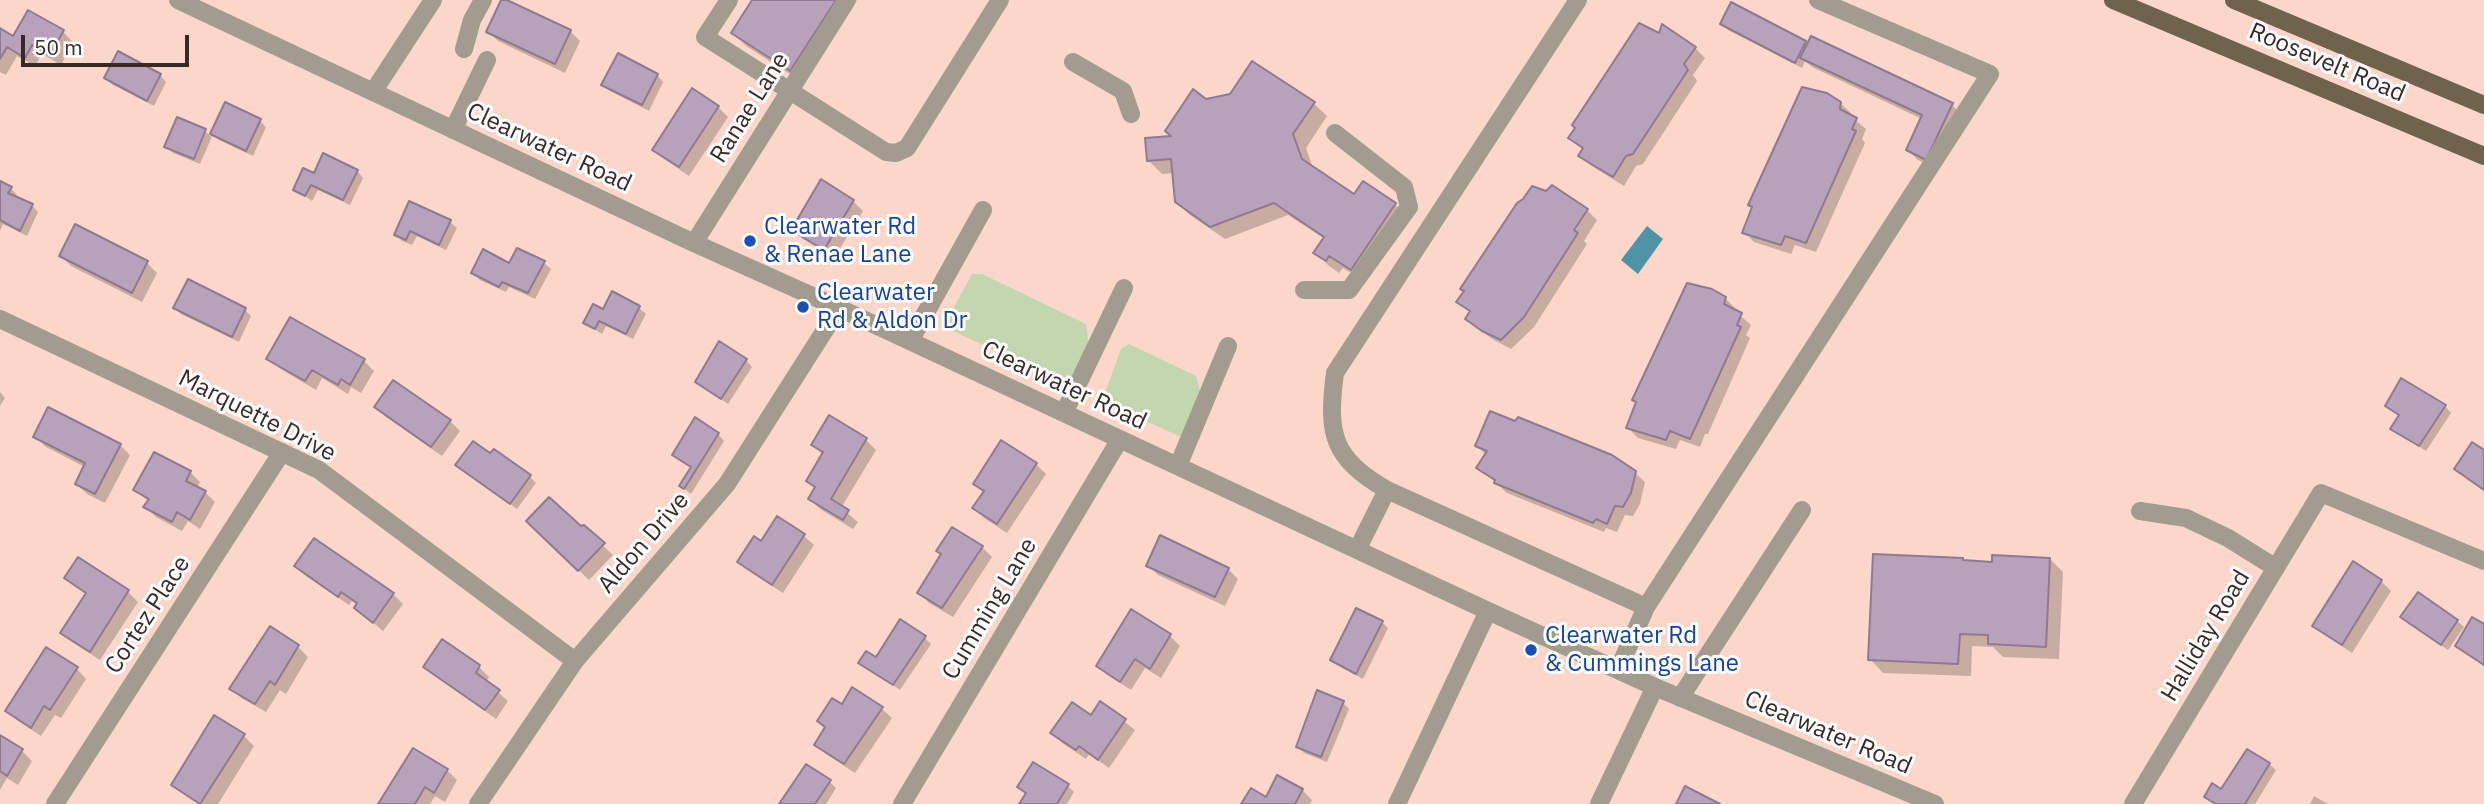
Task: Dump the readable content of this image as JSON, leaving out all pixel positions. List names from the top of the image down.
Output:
{
  "streets": {
    "main road": ["Roosevelt Road"],
    "street": [
      "Ranae Lane",
      "Clearwater Road",
      "Marquette Drive",
      "Aldon Drive",
      "Cumming Lane",
      "Cortez Place",
      "Halliday Road"
    ]
  },
  "crossings": [
    ["Ranae Lane", "Clearwater Road"],
    ["Clearwater Road", "Aldon Drive"],
    ["Clearwater Road", "Cumming Lane"],
    ["Marquette Drive", "Aldon Drive"],
    ["Marquette Drive", "Cortez Place"]
  ],
  "places": ["Clearwater Rd & Renae Lane", "Clearwater Rd & Aldon Dr", "Clearwater Rd & Cummings Lane"],
  "scale_bar": "50 m"
}
